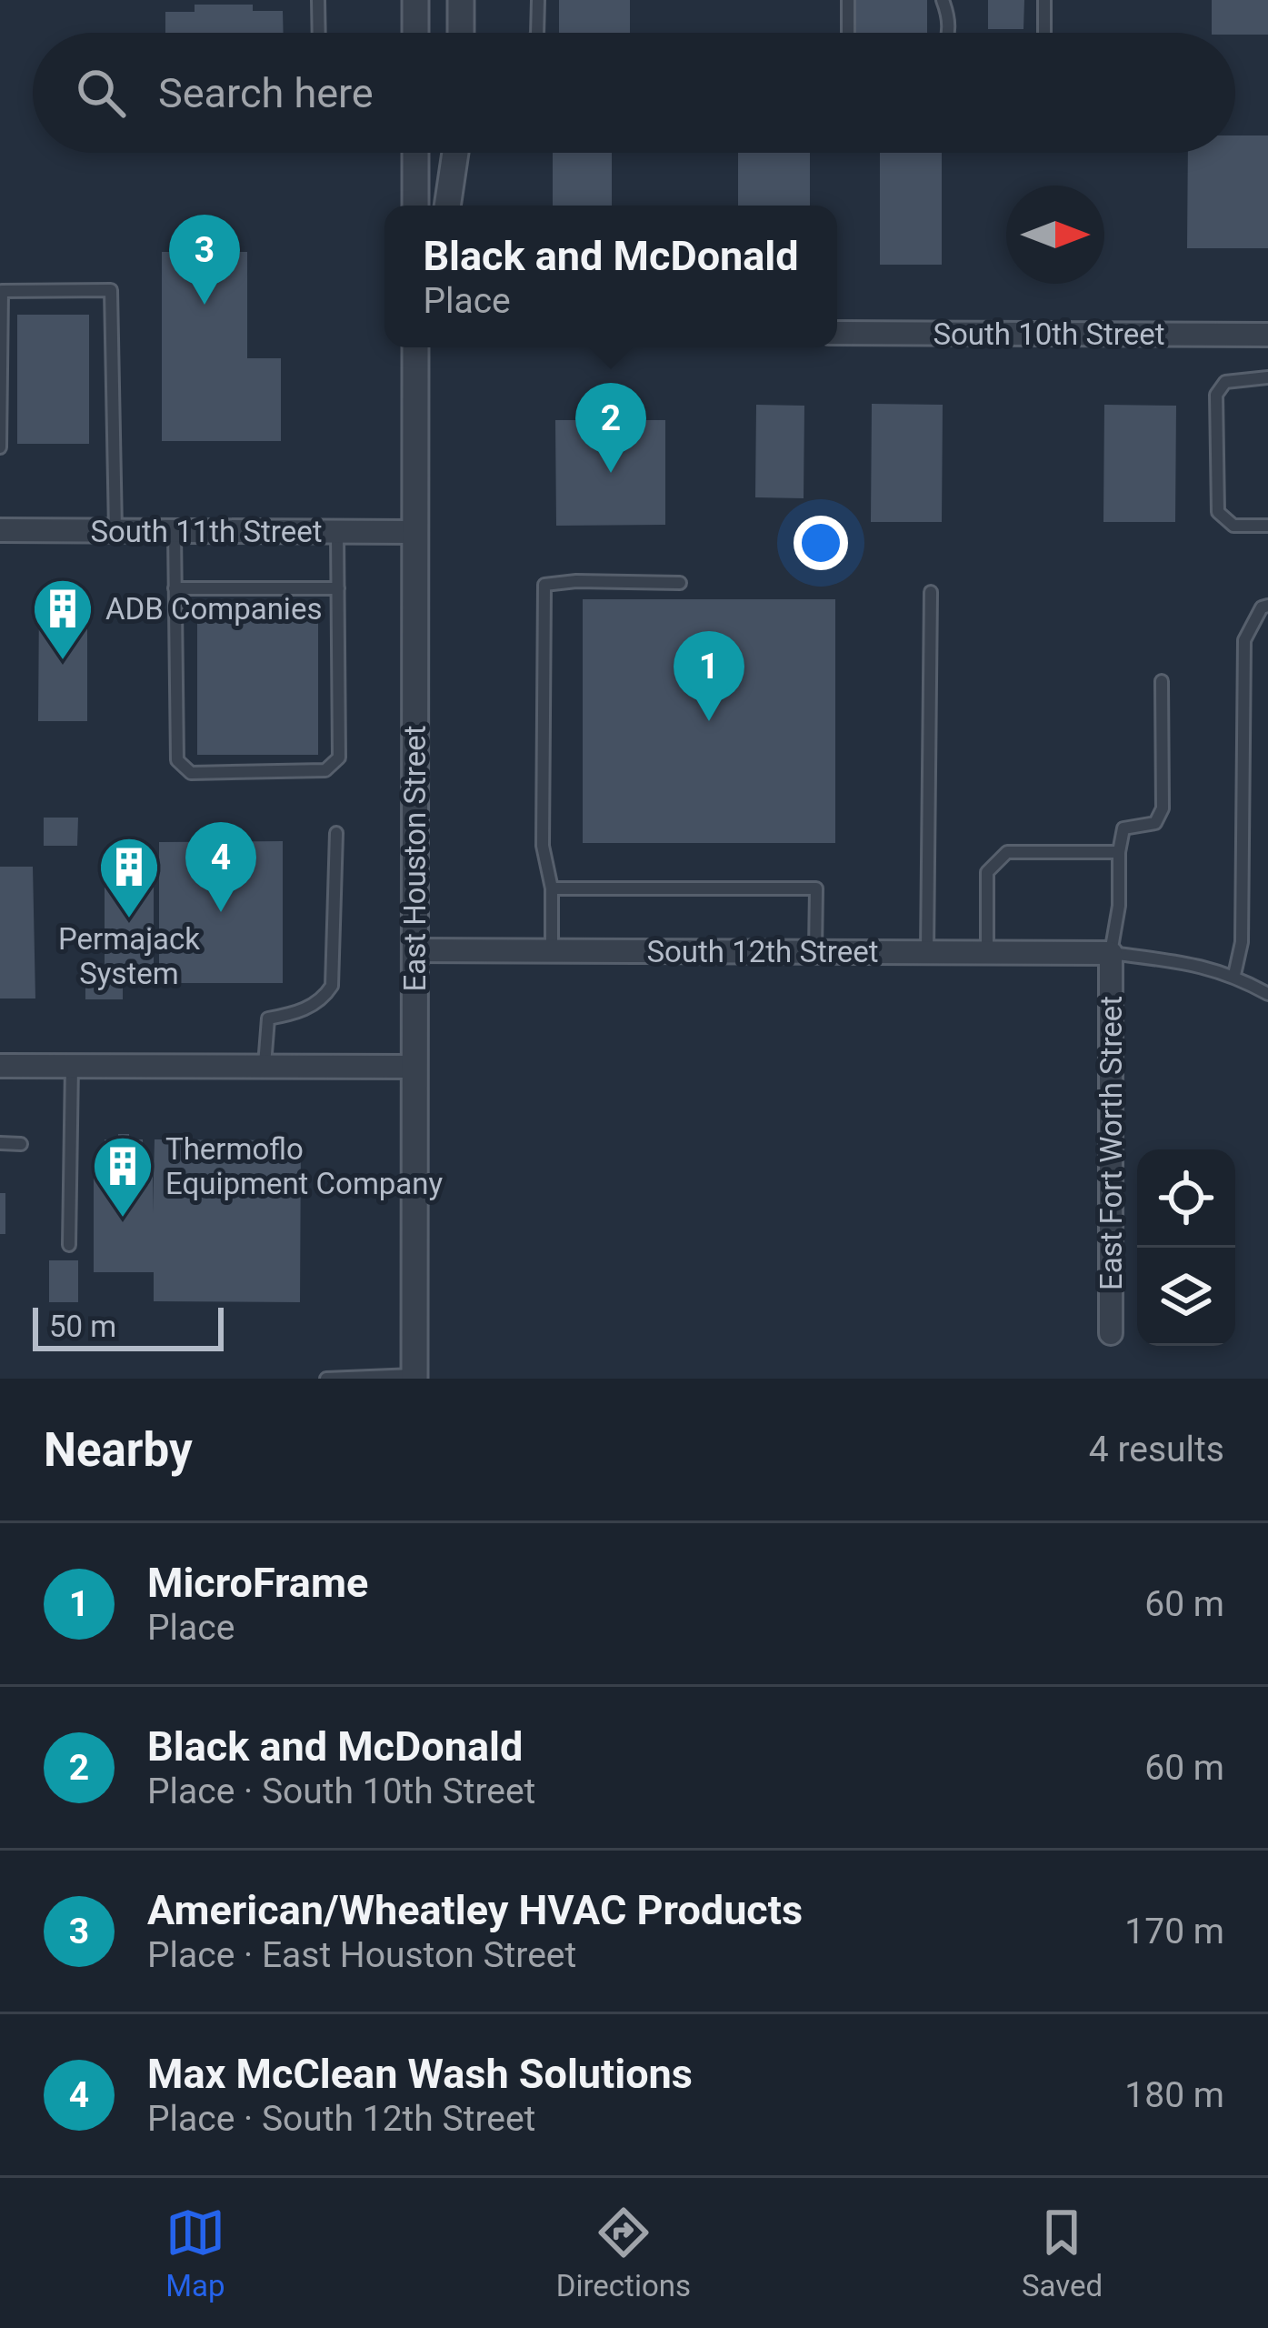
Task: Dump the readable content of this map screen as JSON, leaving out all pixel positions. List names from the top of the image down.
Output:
{
  "streets": {
    "street": [
      "South 10th Street",
      "South 11th Street",
      "East Houston Street",
      "South 12th Street",
      "East Fort Worth Street"
    ]
  },
  "crossings": [
    ["South 11th Street", "East Houston Street"],
    ["East Houston Street", "South 12th Street"],
    ["South 12th Street", "East Fort Worth Street"]
  ],
  "places": {
    "building": ["ADB Companies", "Permajack System", "Thermoflo Equipment Company"]
  },
  "scale_bar": "50 m",
  "north": "right",
  "page": {
    "search": "Search here",
    "popup": ["Black and McDonald", "Place"],
    "pins": [
      "3",
      "2",
      "1",
      "4"
    ],
    "scale": "50 m",
    "heading": ["Nearby", "4 results"],
    "list": [
      {
        "mark": "1",
        "name": "MicroFrame",
        "note": "Place",
        "value": "60 m"
      },
      {
        "mark": "2",
        "name": "Black and McDonald",
        "note": "Place · South 10th Street",
        "value": "60 m"
      },
      {
        "mark": "3",
        "name": "American/Wheatley HVAC Products",
        "note": "Place · East Houston Street",
        "value": "170 m"
      },
      {
        "mark": "4",
        "name": "Max McClean Wash Solutions",
        "note": "Place · South 12th Street",
        "value": "180 m"
      }
    ],
    "nav": ["Map", "Directions", "Saved"]
  }
}
